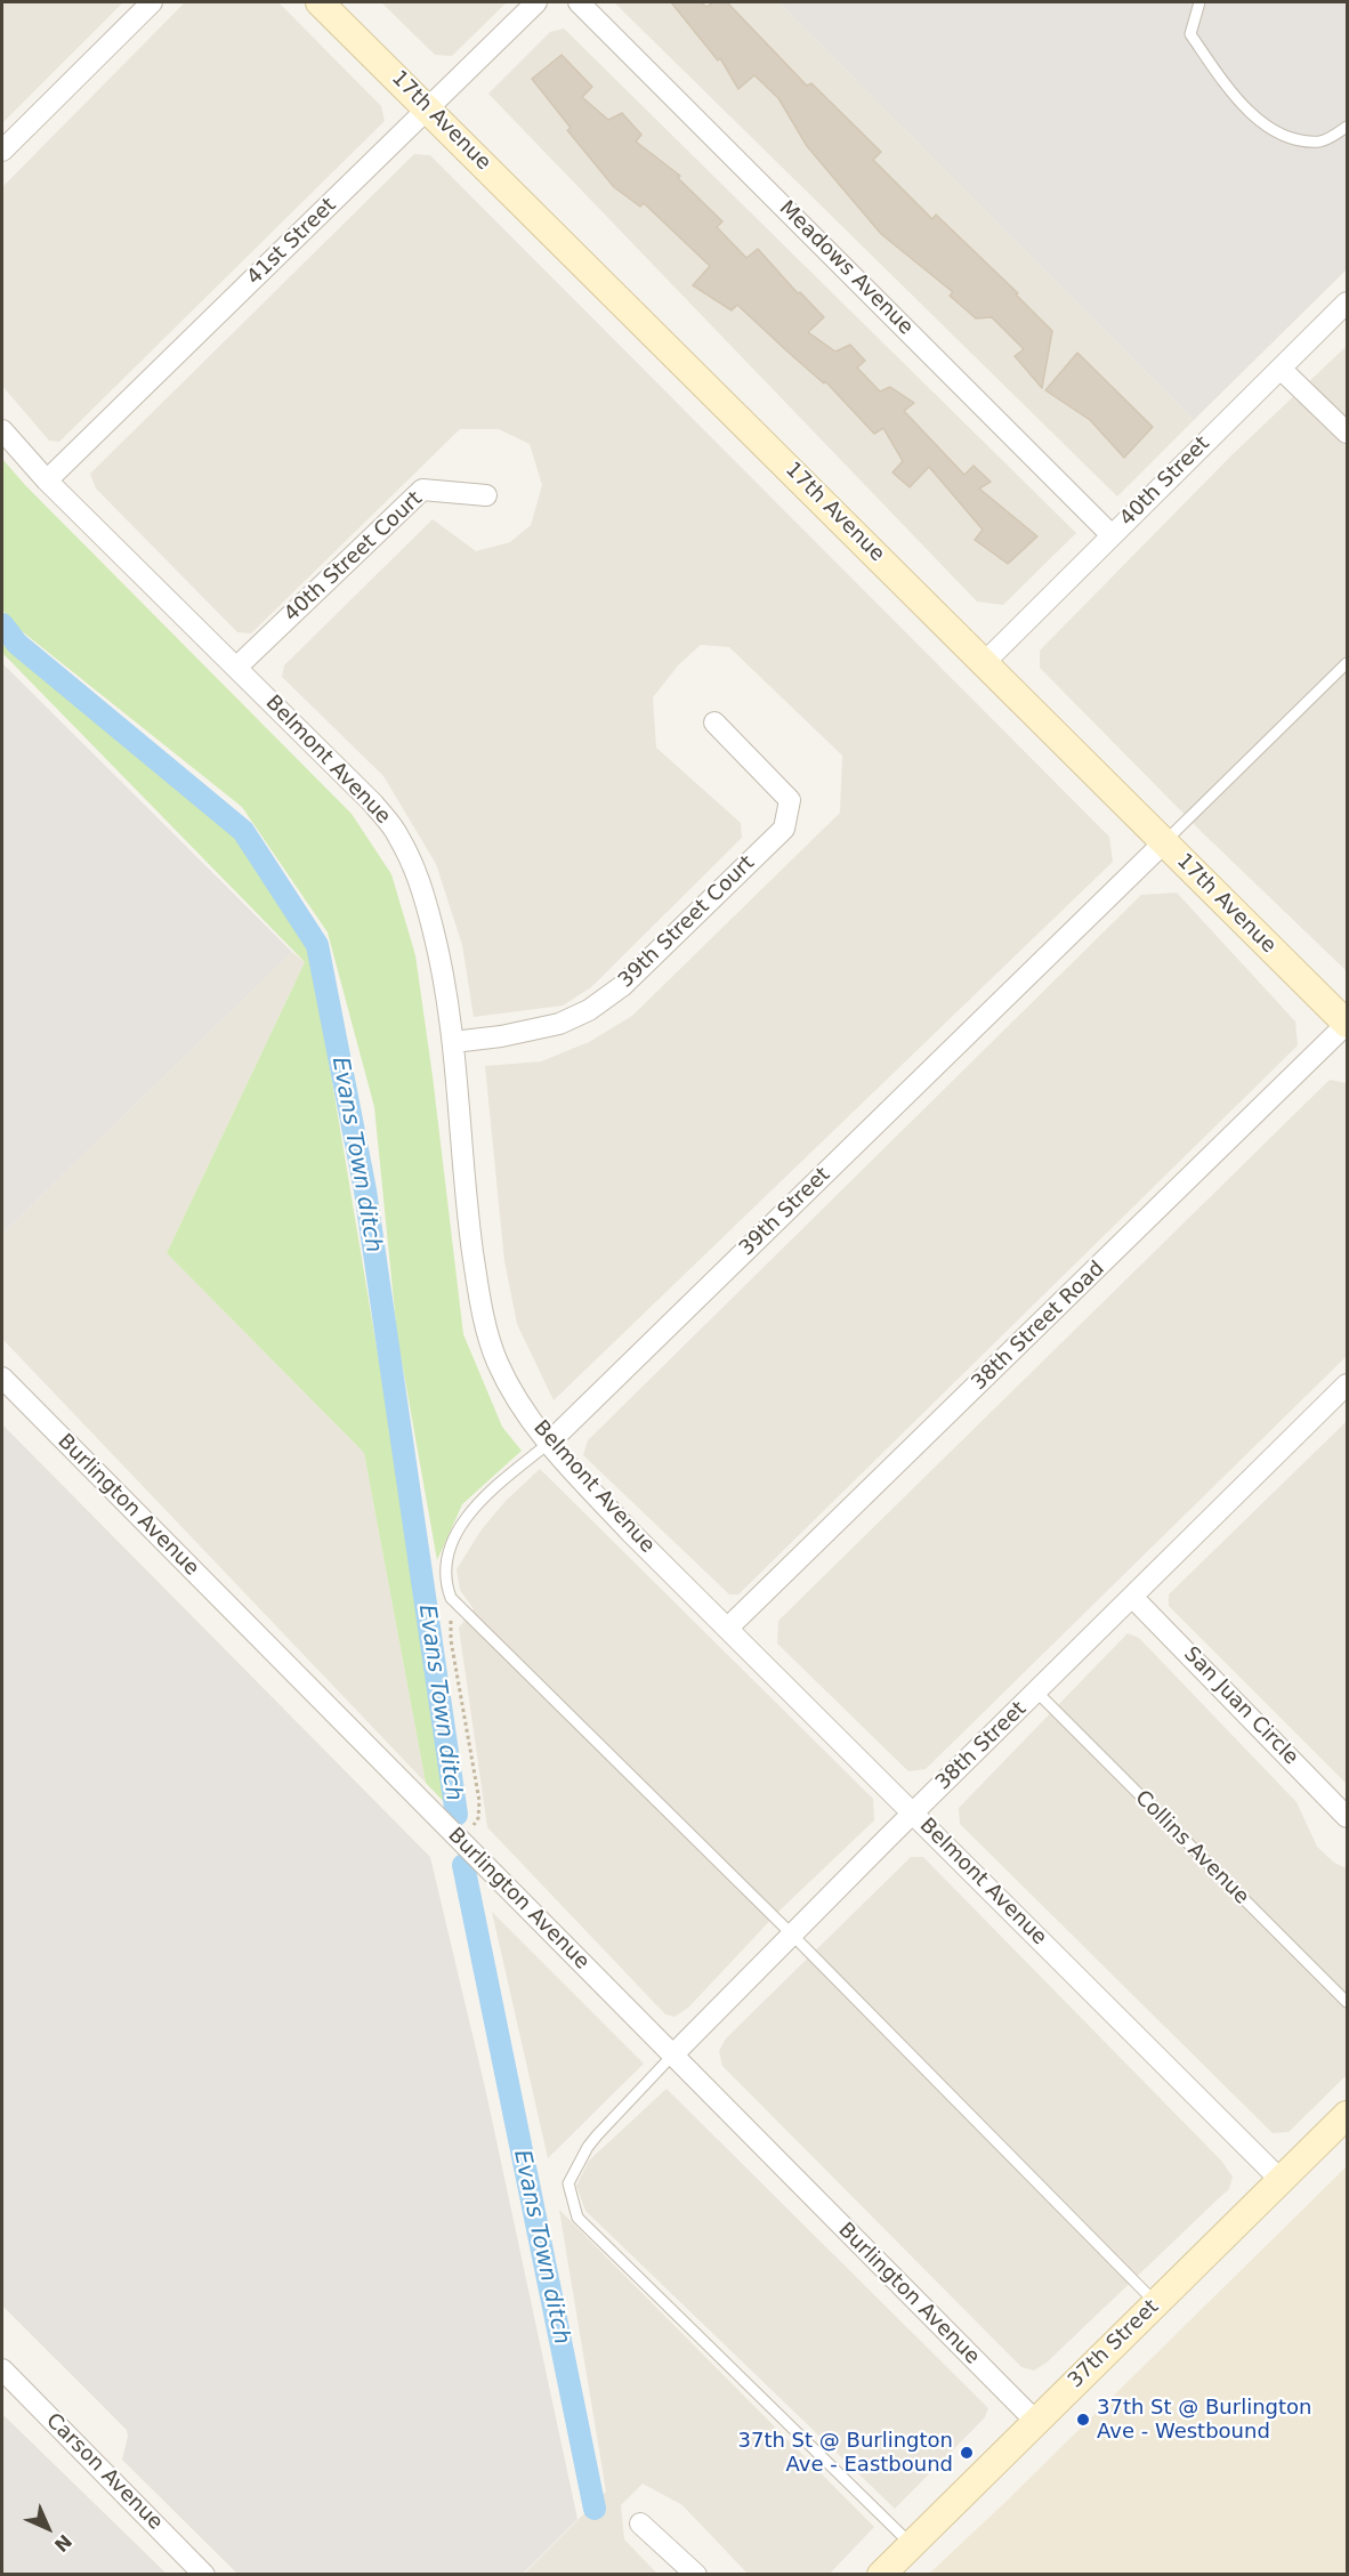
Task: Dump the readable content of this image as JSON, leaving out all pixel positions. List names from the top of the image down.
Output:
{
  "streets": {
    "main road": ["17th Avenue", "37th Street"],
    "street": [
      "41st Street",
      "Meadows Avenue",
      "40th Street",
      "40th Street Court",
      "Belmont Avenue",
      "39th Street Court",
      "39th Street",
      "38th Street Road",
      "Burlington Avenue",
      "San Juan Circle",
      "38th Street",
      "Carson Avenue"
    ],
    "lane": ["Collins Avenue"]
  },
  "crossings": [
    ["17th Avenue", "41st Street"],
    ["17th Avenue", "40th Street"],
    ["17th Avenue", "39th Street"],
    ["17th Avenue", "38th Street Road"],
    ["41st Street", "Belmont Avenue"],
    ["Meadows Avenue", "40th Street"],
    ["40th Street Court", "Belmont Avenue"],
    ["Belmont Avenue", "39th Street Court"],
    ["Belmont Avenue", "39th Street"],
    ["Belmont Avenue", "38th Street Road"],
    ["Belmont Avenue", "38th Street"],
    ["Belmont Avenue", "37th Street"],
    ["Burlington Avenue", "38th Street"],
    ["Burlington Avenue", "37th Street"],
    ["San Juan Circle", "38th Street"],
    ["38th Street", "Collins Avenue"],
    ["38th Street", "37th Street"]
  ],
  "water": ["Evans Town ditch"],
  "places": ["37th St @ Burlington Ave - Westbound", "37th St @ Burlington Ave - Eastbound"],
  "north": "bottom right"
}
